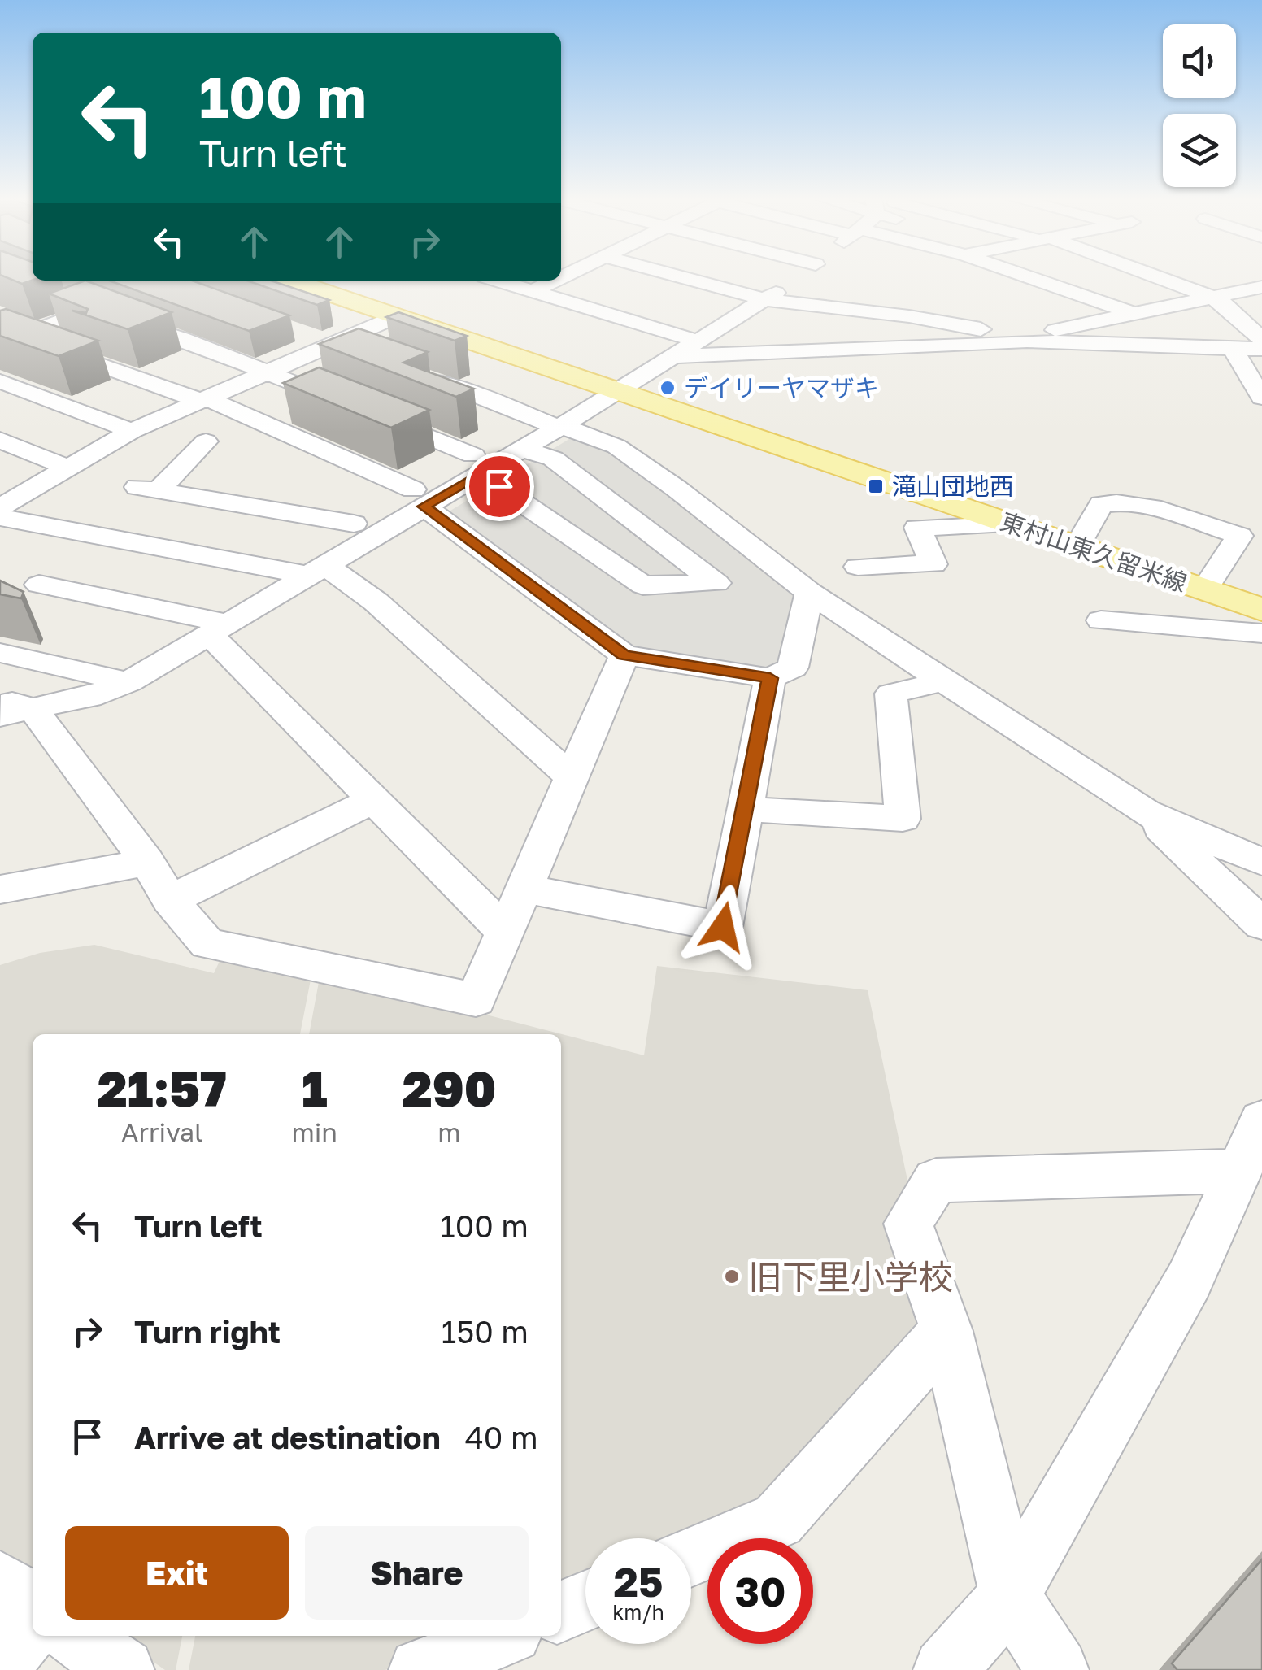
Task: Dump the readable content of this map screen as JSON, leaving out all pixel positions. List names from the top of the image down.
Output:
{
  "streets": {
    "main road": ["東村山東久留米線"]
  },
  "places": {
    "other": ["デイリーヤマザキ", "旧下里小学校"],
    "transit": ["滝山団地西"]
  },
  "page": {
    "turn": ["100 m", "Turn left"],
    "eta": [
      "21:57",
      "Arrival",
      "1",
      "min",
      "290",
      "m"
    ],
    "list": [
      {
        "name": "Turn left",
        "value": "100 m"
      },
      {
        "name": "Turn right",
        "value": "150 m"
      },
      {
        "name": "Arrive at destination",
        "value": "40 m"
      }
    ],
    "buttons": ["Exit", "Share"],
    "speed": "25 km/h",
    "limit": "30"
  }
}
